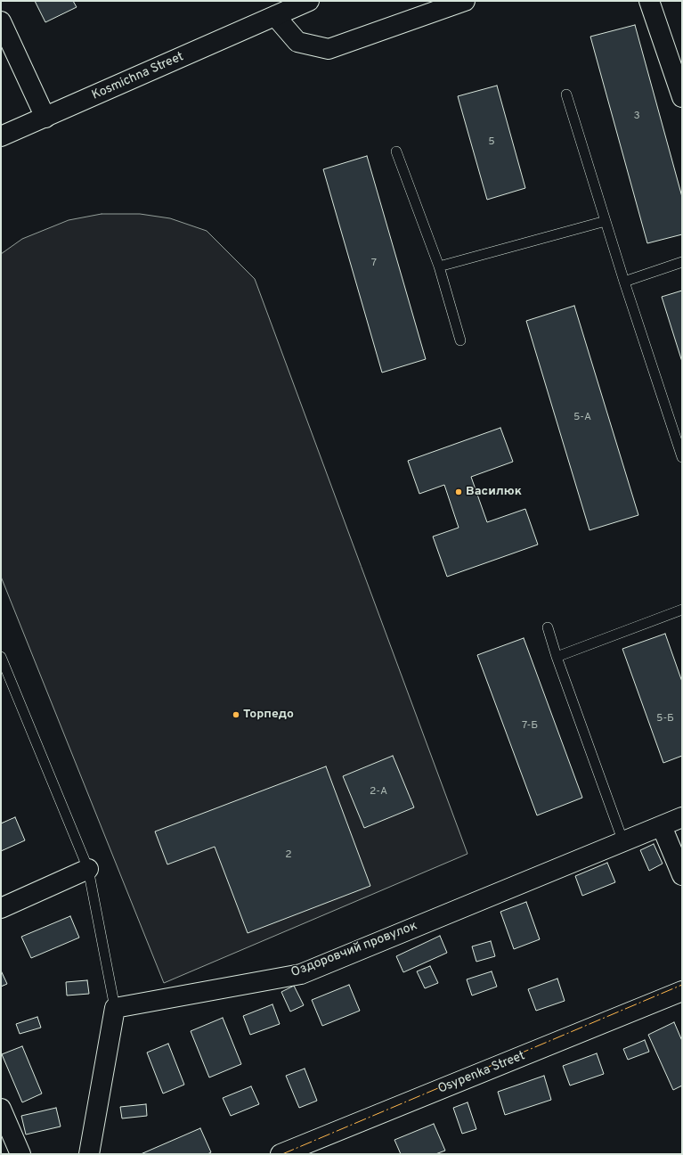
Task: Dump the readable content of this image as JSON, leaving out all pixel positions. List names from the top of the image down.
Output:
{
  "streets": {
    "street": ["Kosmichna Street", "Оздоровчий провулок", "Osypenka Street"]
  },
  "places": ["Василюк", "Торпедо"],
  "house_numbers": [
    "3",
    "5",
    "7",
    "5-А",
    "5-Б",
    "7-Б",
    "2-А",
    "2"
  ]
}
